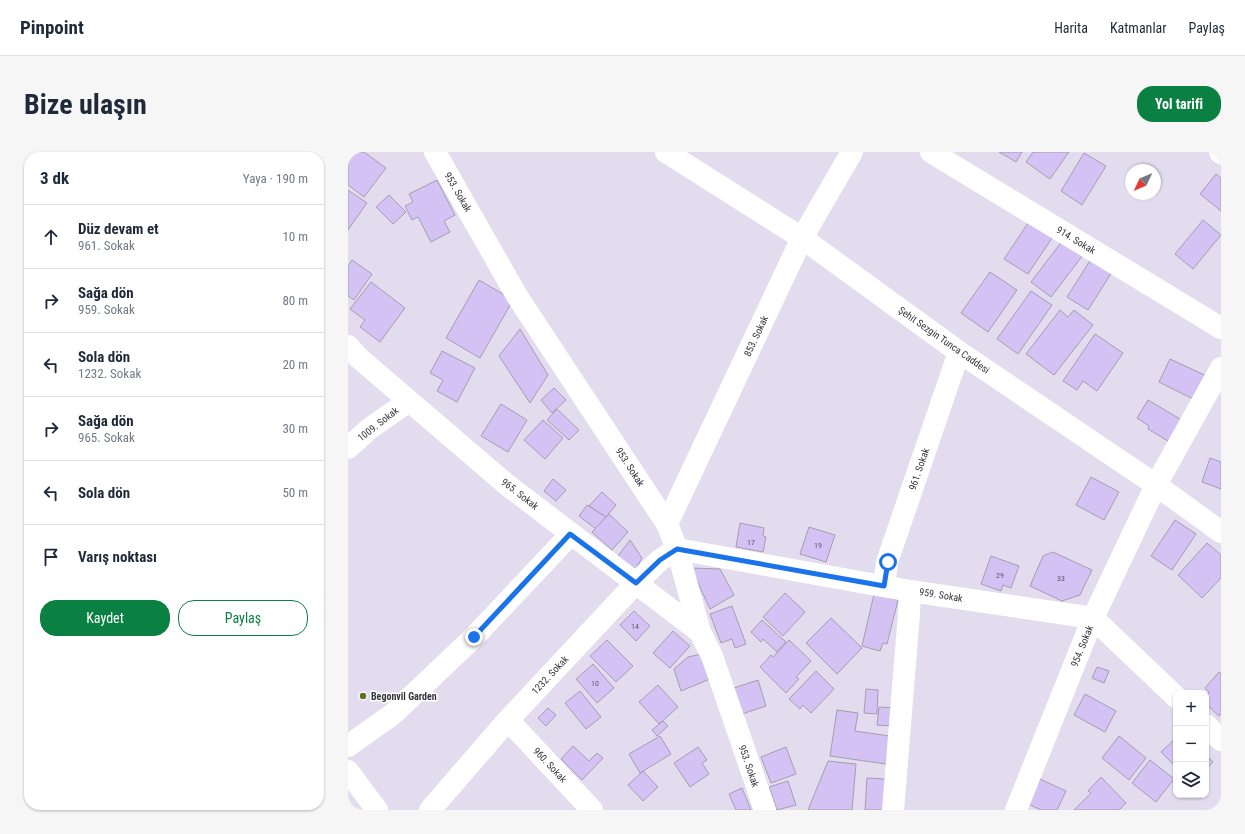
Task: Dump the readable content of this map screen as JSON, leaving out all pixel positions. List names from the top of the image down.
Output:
{
  "streets": {
    "street": [
      "953. Sokak",
      "914. Sokak",
      "853. Sokak",
      "Şehit Sezgin Tunca Caddesi",
      "1009. Sokak",
      "961. Sokak",
      "965. Sokak",
      "959. Sokak",
      "954. Sokak",
      "1232. Sokak",
      "960. Sokak"
    ]
  },
  "crossings": [
    ["953. Sokak", "853. Sokak"],
    ["953. Sokak", "965. Sokak"],
    ["953. Sokak", "959. Sokak"],
    ["953. Sokak", "1232. Sokak"],
    ["853. Sokak", "Şehit Sezgin Tunca Caddesi"],
    ["Şehit Sezgin Tunca Caddesi", "961. Sokak"],
    ["Şehit Sezgin Tunca Caddesi", "954. Sokak"],
    ["1009. Sokak", "965. Sokak"],
    ["961. Sokak", "959. Sokak"],
    ["965. Sokak", "1232. Sokak"],
    ["959. Sokak", "954. Sokak"],
    ["959. Sokak", "1232. Sokak"],
    ["1232. Sokak", "960. Sokak"]
  ],
  "places": ["Begonvil Garden"],
  "house_numbers": [
    "17",
    "19",
    "29",
    "33",
    "14",
    "10"
  ],
  "north": "bottom left",
  "page": {
    "header": "Pinpoint",
    "nav": ["Harita", "Katmanlar", "Paylaş"],
    "buttons": [
      "Yol tarifi",
      ["Kaydet", "Paylaş"]
    ],
    "title": "Bize ulaşın",
    "heading": ["3 dk", "Yaya · 190 m"],
    "list": [
      ["Düz devam et", "961. Sokak", "10 m"],
      ["Sağa dön", "959. Sokak", "80 m"],
      ["Sola dön", "1232. Sokak", "20 m"],
      ["Sağa dön", "965. Sokak", "30 m"],
      ["Sola dön", "50 m"],
      "Varış noktası"
    ],
    "map_buttons": ["+", "−"]
  }
}
